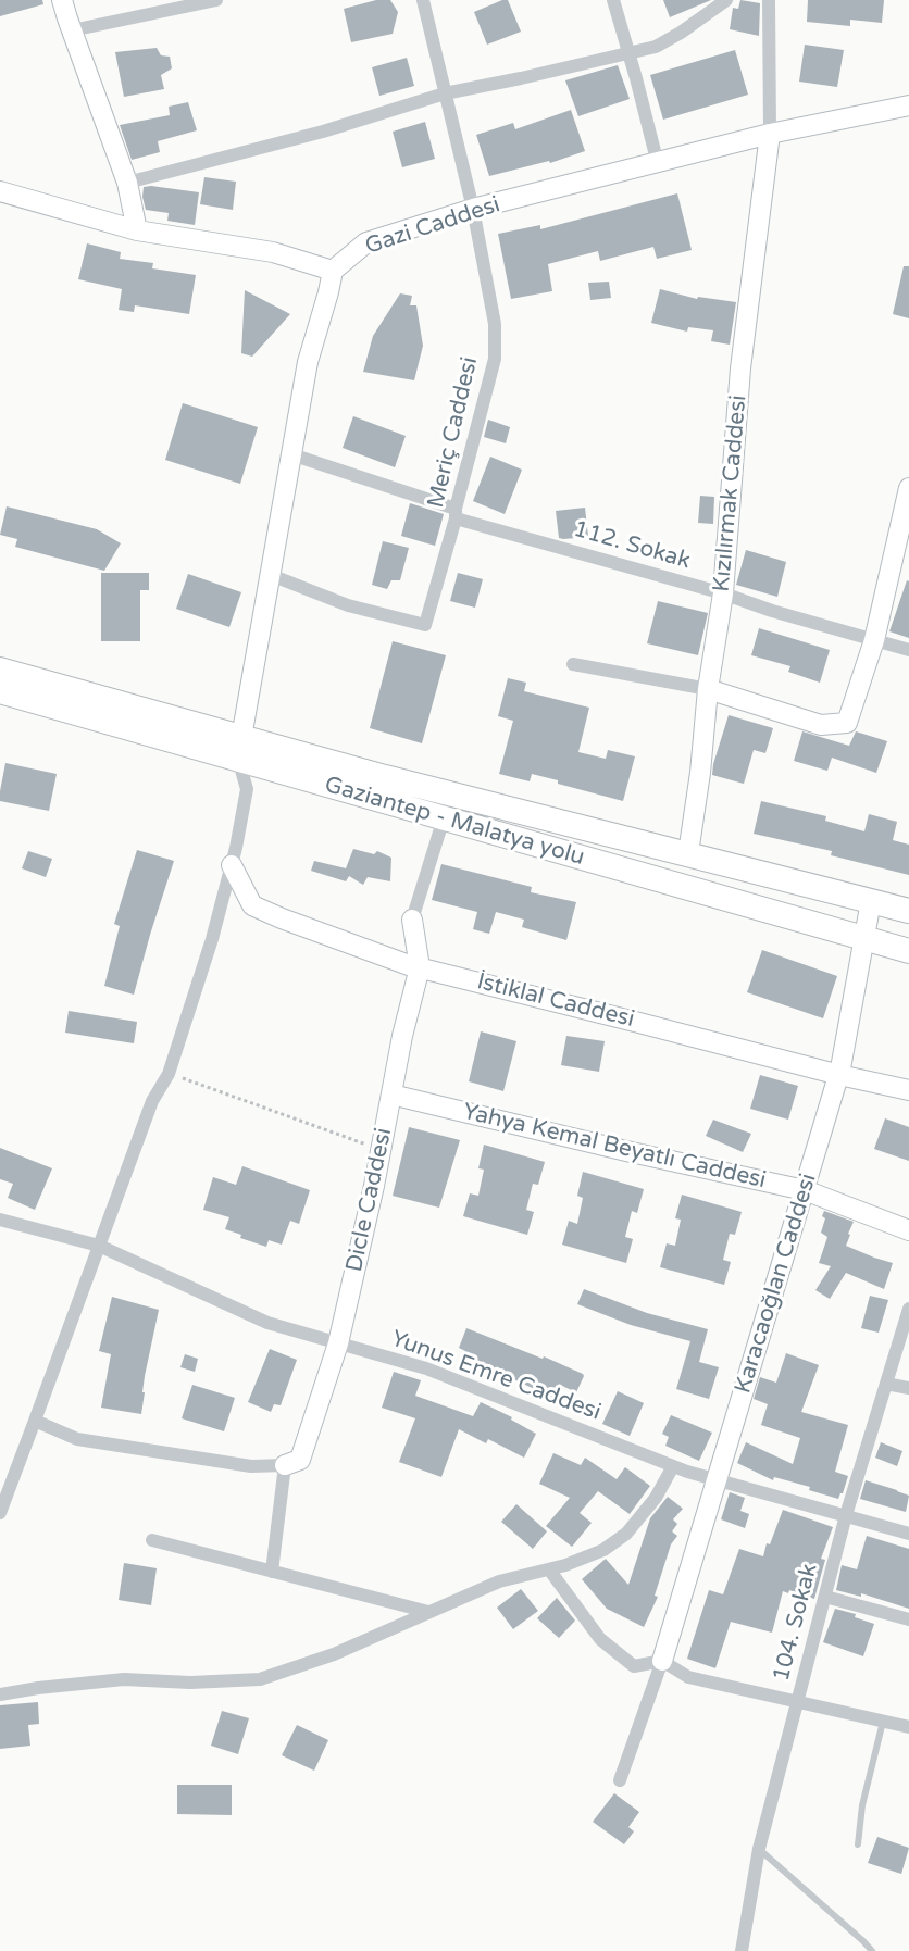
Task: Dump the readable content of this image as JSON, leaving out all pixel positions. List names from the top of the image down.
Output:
{
  "streets": {
    "highway": ["Gaziantep - Malatya yolu"],
    "street": [
      "Gazi Caddesi",
      "Meriç Caddesi",
      "Kızılırmak Caddesi",
      "112. Sokak",
      "İstiklal Caddesi",
      "Yahya Kemal Beyatlı Caddesi",
      "Dicle Caddesi",
      "Karacaoğlan Caddesi",
      "Yunus Emre Caddesi",
      "104. Sokak"
    ]
  },
  "crossings": [
    ["Gazi Caddesi", "Meriç Caddesi"],
    ["Gazi Caddesi", "Kızılırmak Caddesi"],
    ["Meriç Caddesi", "112. Sokak"],
    ["Kızılırmak Caddesi", "112. Sokak"],
    ["Kızılırmak Caddesi", "Gaziantep - Malatya yolu"],
    ["Gaziantep - Malatya yolu", "Karacaoğlan Caddesi"],
    ["İstiklal Caddesi", "Dicle Caddesi"],
    ["İstiklal Caddesi", "Karacaoğlan Caddesi"],
    ["Yahya Kemal Beyatlı Caddesi", "Dicle Caddesi"],
    ["Yahya Kemal Beyatlı Caddesi", "Karacaoğlan Caddesi"],
    ["Dicle Caddesi", "Yunus Emre Caddesi"],
    ["Karacaoğlan Caddesi", "Yunus Emre Caddesi"],
    ["Yunus Emre Caddesi", "104. Sokak"]
  ]
}
